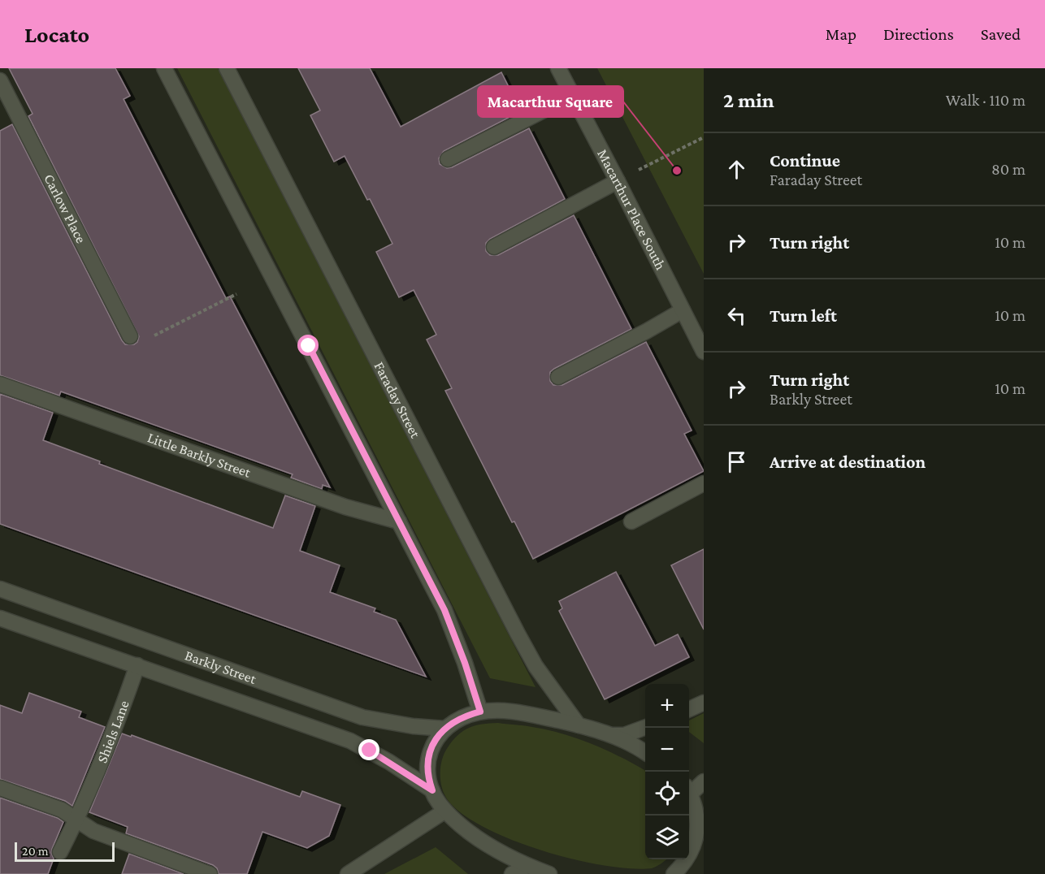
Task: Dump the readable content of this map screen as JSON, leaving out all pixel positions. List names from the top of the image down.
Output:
{
  "streets": {
    "street": [
      "Carlow Place",
      "Macarthur Place South",
      "Faraday Street",
      "Little Barkly Street",
      "Barkly Street",
      "Shiels Lane"
    ]
  },
  "crossings": [
    ["Barkly Street", "Shiels Lane"]
  ],
  "places": ["Macarthur Square"],
  "scale_bar": "20 m",
  "page": {
    "header": "Locato",
    "nav": ["Map", "Directions", "Saved"],
    "heading": ["2 min", "Walk · 110 m"],
    "list": [
      ["Continue", "Faraday Street", "80 m"],
      ["Turn right", "10 m"],
      ["Turn left", "10 m"],
      ["Turn right", "Barkly Street", "10 m"],
      "Arrive at destination"
    ],
    "map_buttons": ["+", "−"],
    "scale": "20 m"
  }
}
